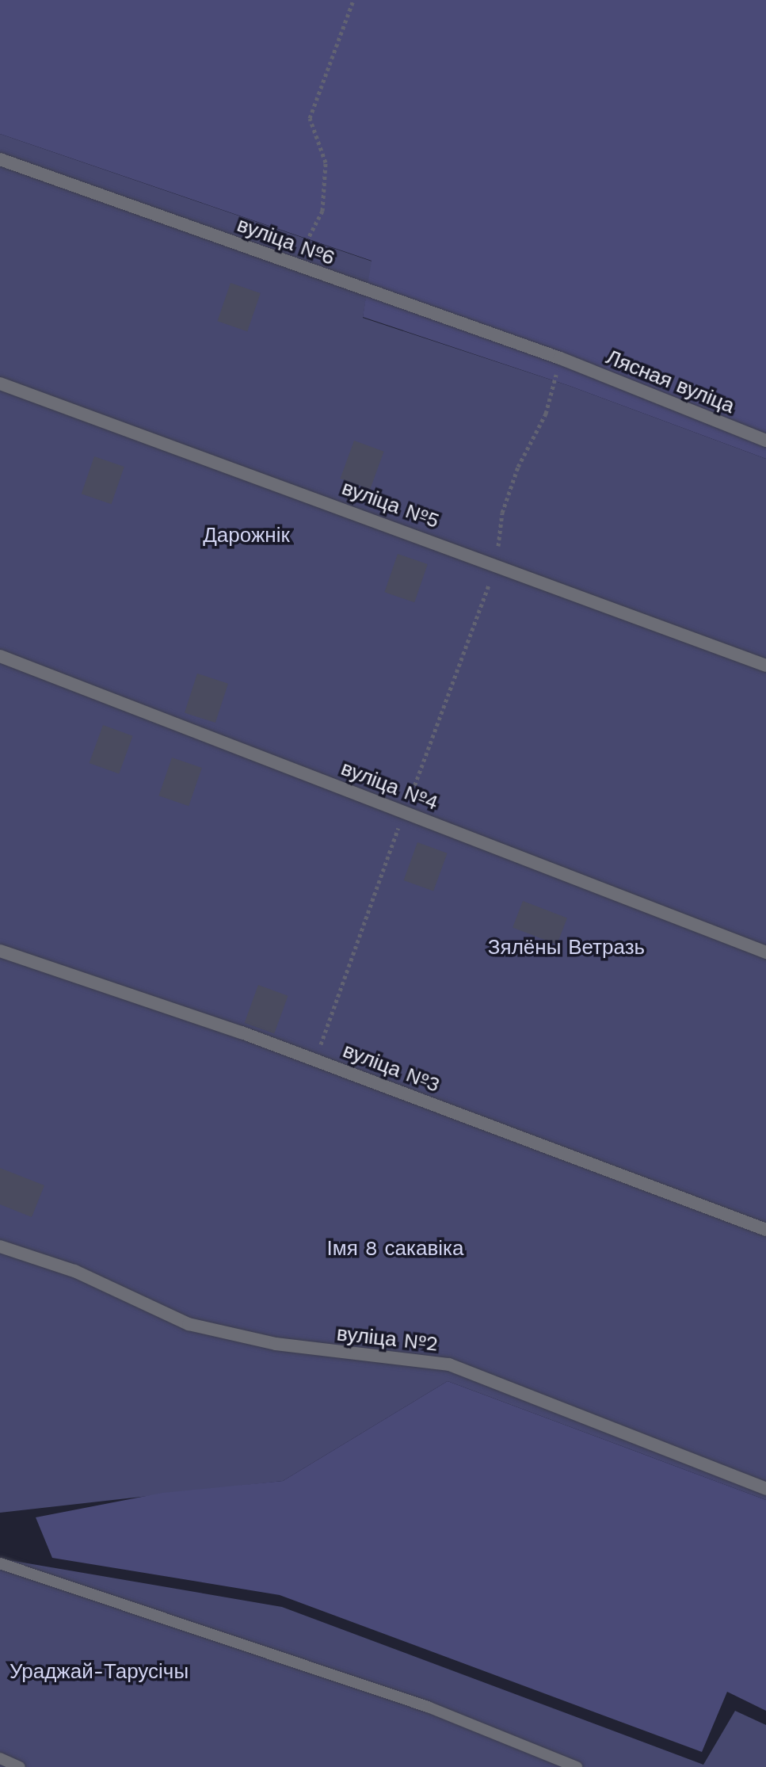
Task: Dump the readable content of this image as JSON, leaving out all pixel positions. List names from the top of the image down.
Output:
{
  "streets": {
    "street": [
      "вуліца №6",
      "Лясная вуліца",
      "вуліца №5",
      "вуліца №4",
      "вуліца №3",
      "вуліца №2"
    ]
  },
  "crossings": [
    ["вуліца №6", "Лясная вуліца"]
  ],
  "parks": [
    "Дарожнік",
    "Зялёны Ветразь",
    "Імя 8 сакавіка",
    "Ураджай-Тарусічы"
  ]
}
